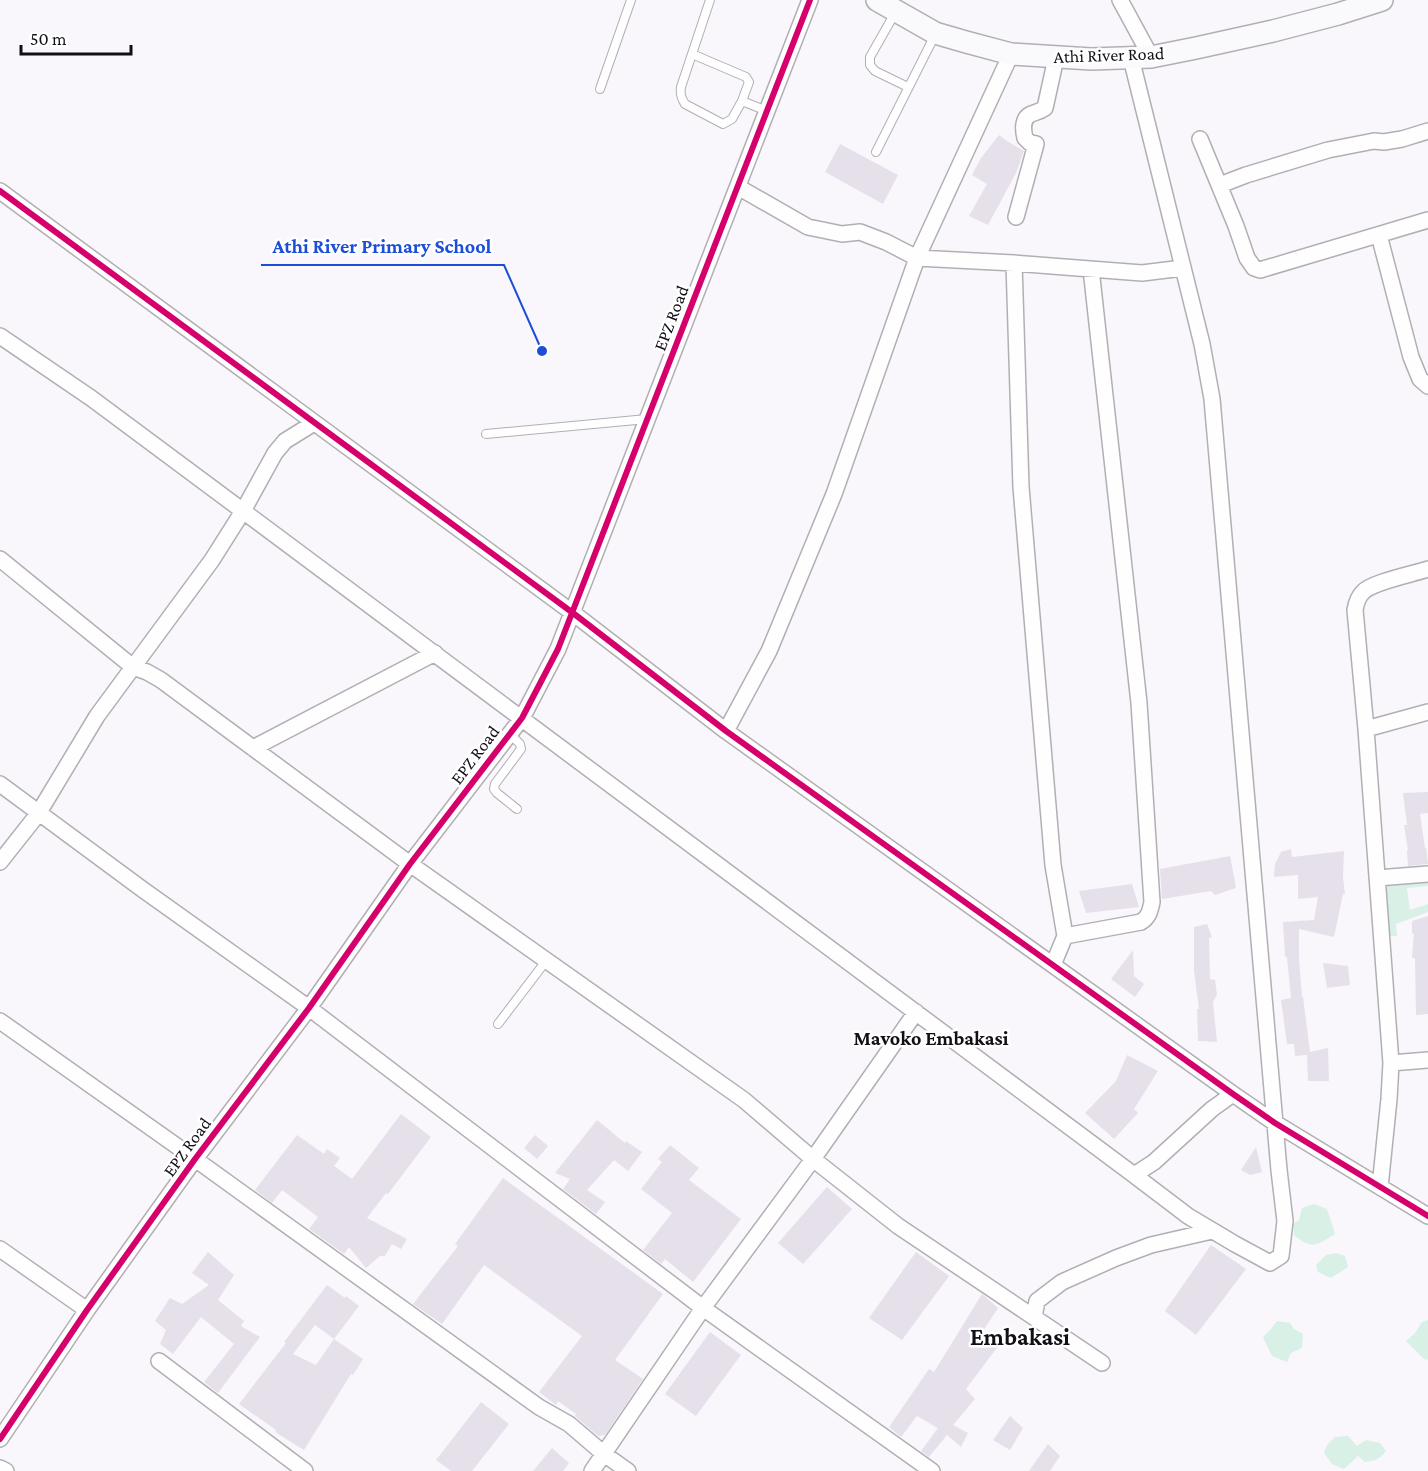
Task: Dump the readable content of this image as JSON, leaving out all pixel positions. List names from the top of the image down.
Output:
{
  "streets": {
    "main road": ["Athi River Road"],
    "street": ["EPZ Road"]
  },
  "districts": ["Mavoko Embakasi", "Embakasi"],
  "places": ["Athi River Primary School"],
  "scale_bar": "50 m"
}
